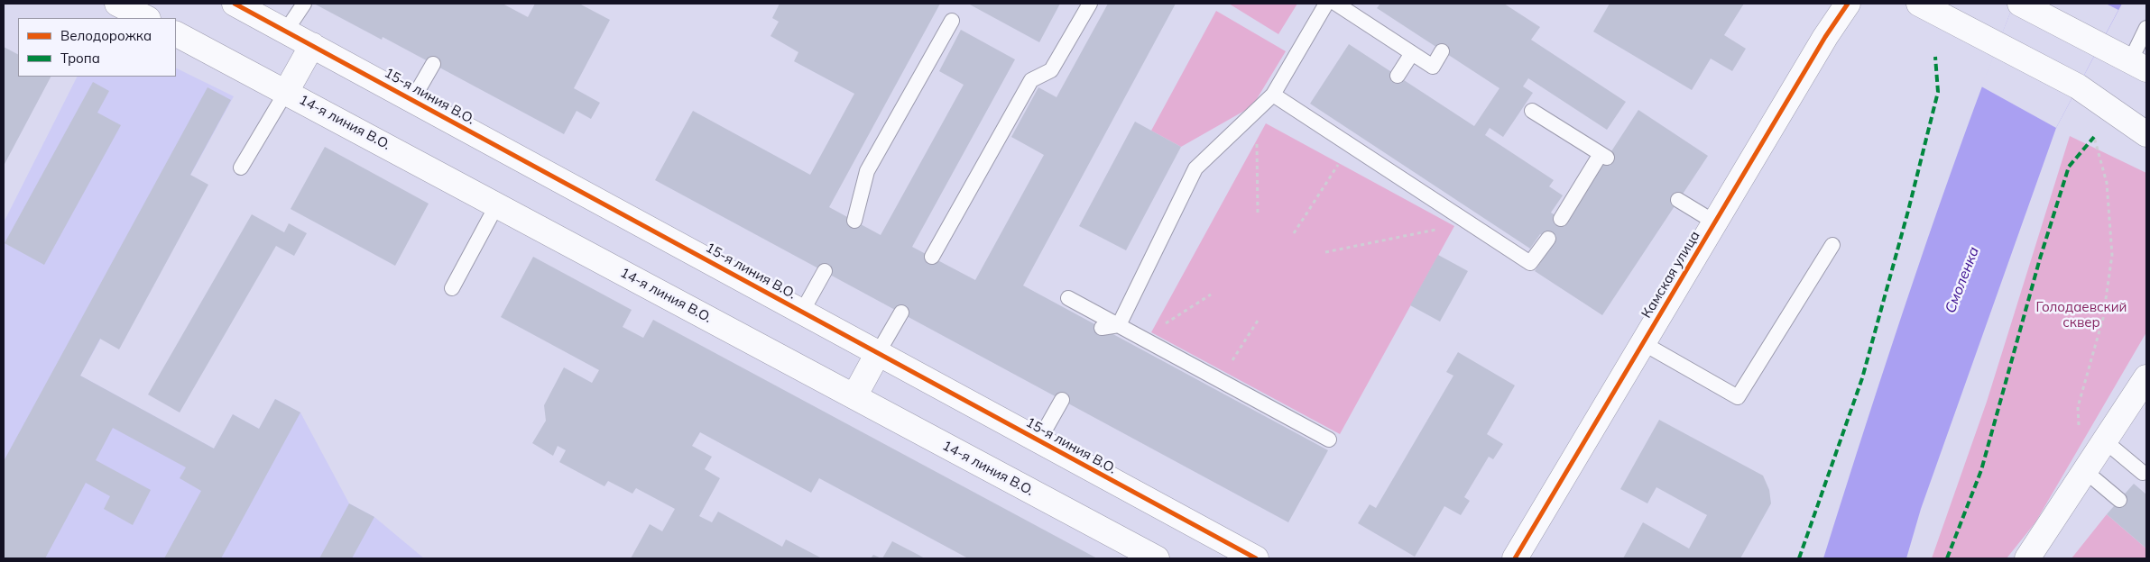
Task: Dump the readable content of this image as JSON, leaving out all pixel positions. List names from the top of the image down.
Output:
{
  "streets": {
    "street": ["15-я линия В.О.", "14-я линия В.О.", "Камская улица"]
  },
  "water": ["Смоленка"],
  "parks": ["Голодаевский сквер"],
  "legend": ["Велодорожка", "Тропа"]
}
